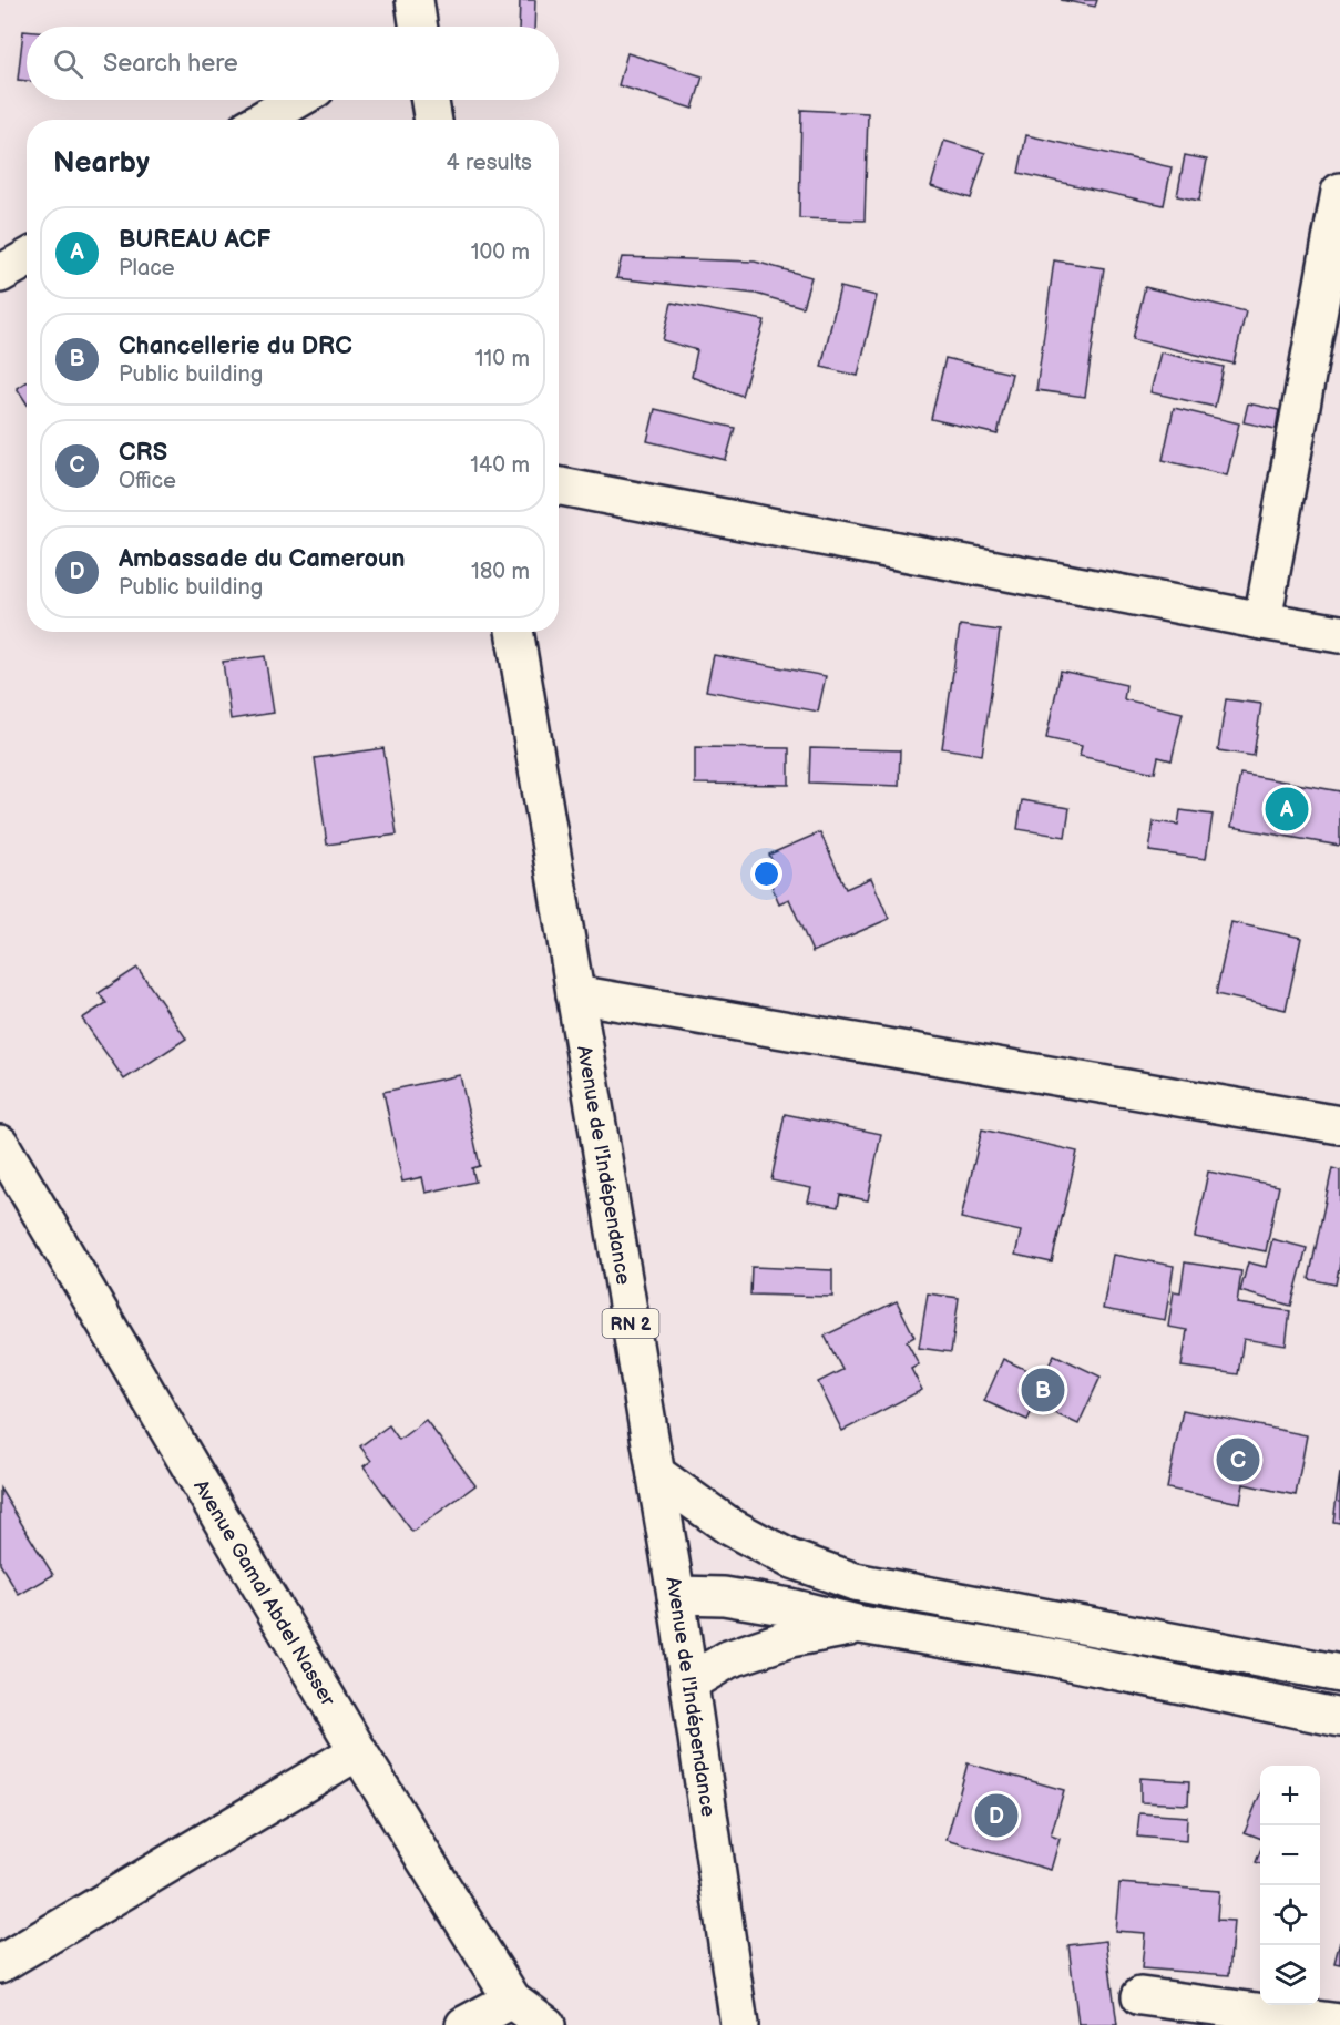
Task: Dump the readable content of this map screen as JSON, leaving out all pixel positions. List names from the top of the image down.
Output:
{
  "streets": {
    "street": ["Avenue de l'Indépendance", "RN 2", "Avenue Gamal Abdel Nasser"]
  },
  "page": {
    "search": "Search here",
    "heading": ["Nearby", "4 results"],
    "list": [
      {
        "mark": "A",
        "name": "BUREAU ACF",
        "note": "Place",
        "value": "100 m"
      },
      {
        "mark": "B",
        "name": "Chancellerie du DRC",
        "note": "Public building",
        "value": "110 m"
      },
      {
        "mark": "C",
        "name": "CRS",
        "note": "Office",
        "value": "140 m"
      },
      {
        "mark": "D",
        "name": "Ambassade du Cameroun",
        "note": "Public building",
        "value": "180 m"
      }
    ],
    "pins": [
      "A",
      "B",
      "C",
      "D"
    ],
    "map_buttons": ["+", "−"]
  }
}
